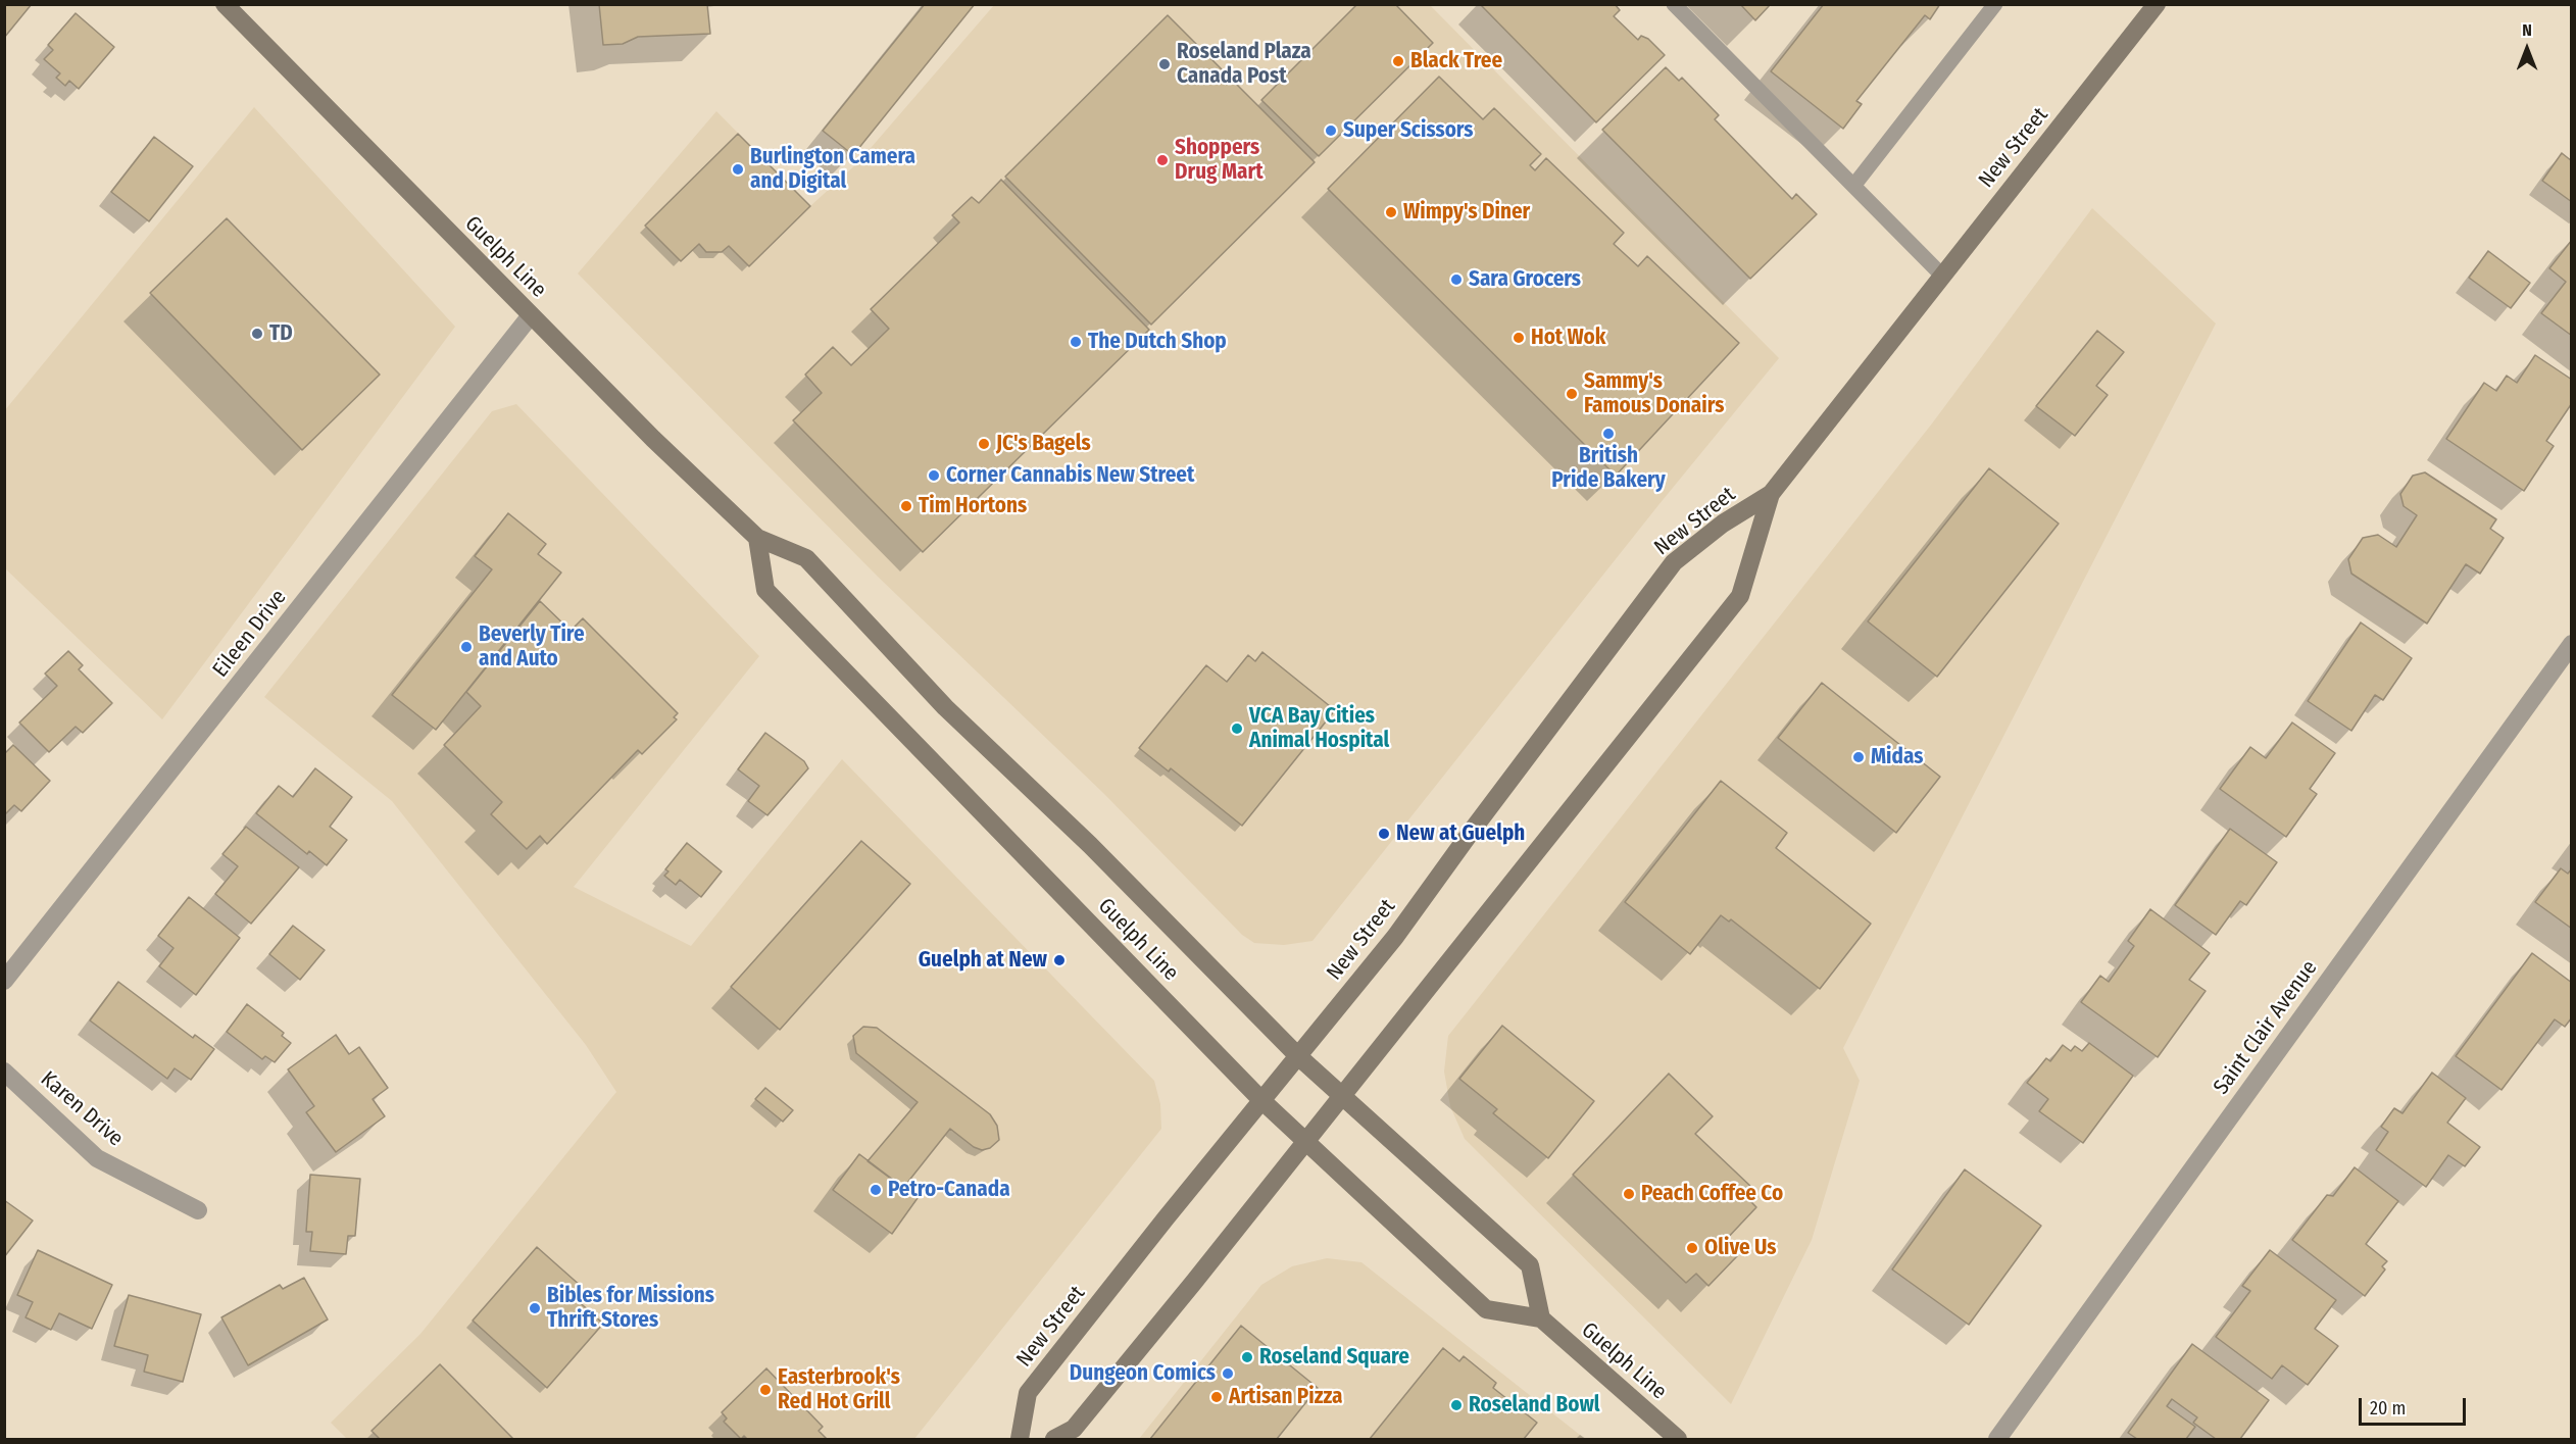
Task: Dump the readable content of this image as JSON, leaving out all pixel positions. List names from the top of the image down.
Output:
{
  "streets": {
    "main road": ["New Street", "Guelph Line"],
    "street": ["Eileen Drive", "Saint Clair Avenue", "Karen Drive"]
  },
  "crossings": [
    ["New Street", "Guelph Line"],
    ["Guelph Line", "Eileen Drive"]
  ],
  "places": [
    "Black Tree",
    "Roseland Plaza Canada Post",
    "Super Scissors",
    "Shoppers Drug Mart",
    "Burlington Camera and Digital",
    "Wimpy's Diner",
    "Sara Grocers",
    "TD",
    "Hot Wok",
    "The Dutch Shop",
    "Sammy's Famous Donairs",
    "British Pride Bakery",
    "JC's Bagels",
    "Corner Cannabis New Street",
    "Tim Hortons",
    "Beverly Tire and Auto",
    "VCA Bay Cities Animal Hospital",
    "Midas",
    "New at Guelph",
    "Guelph at New",
    "Petro-Canada",
    "Peach Coffee Co",
    "Olive Us",
    "Bibles for Missions Thrift Stores",
    "Roseland Square",
    "Dungeon Comics",
    "Easterbrook's Red Hot Grill",
    "Artisan Pizza",
    "Roseland Bowl"
  ],
  "scale_bar": "20 m",
  "north": "top"
}
